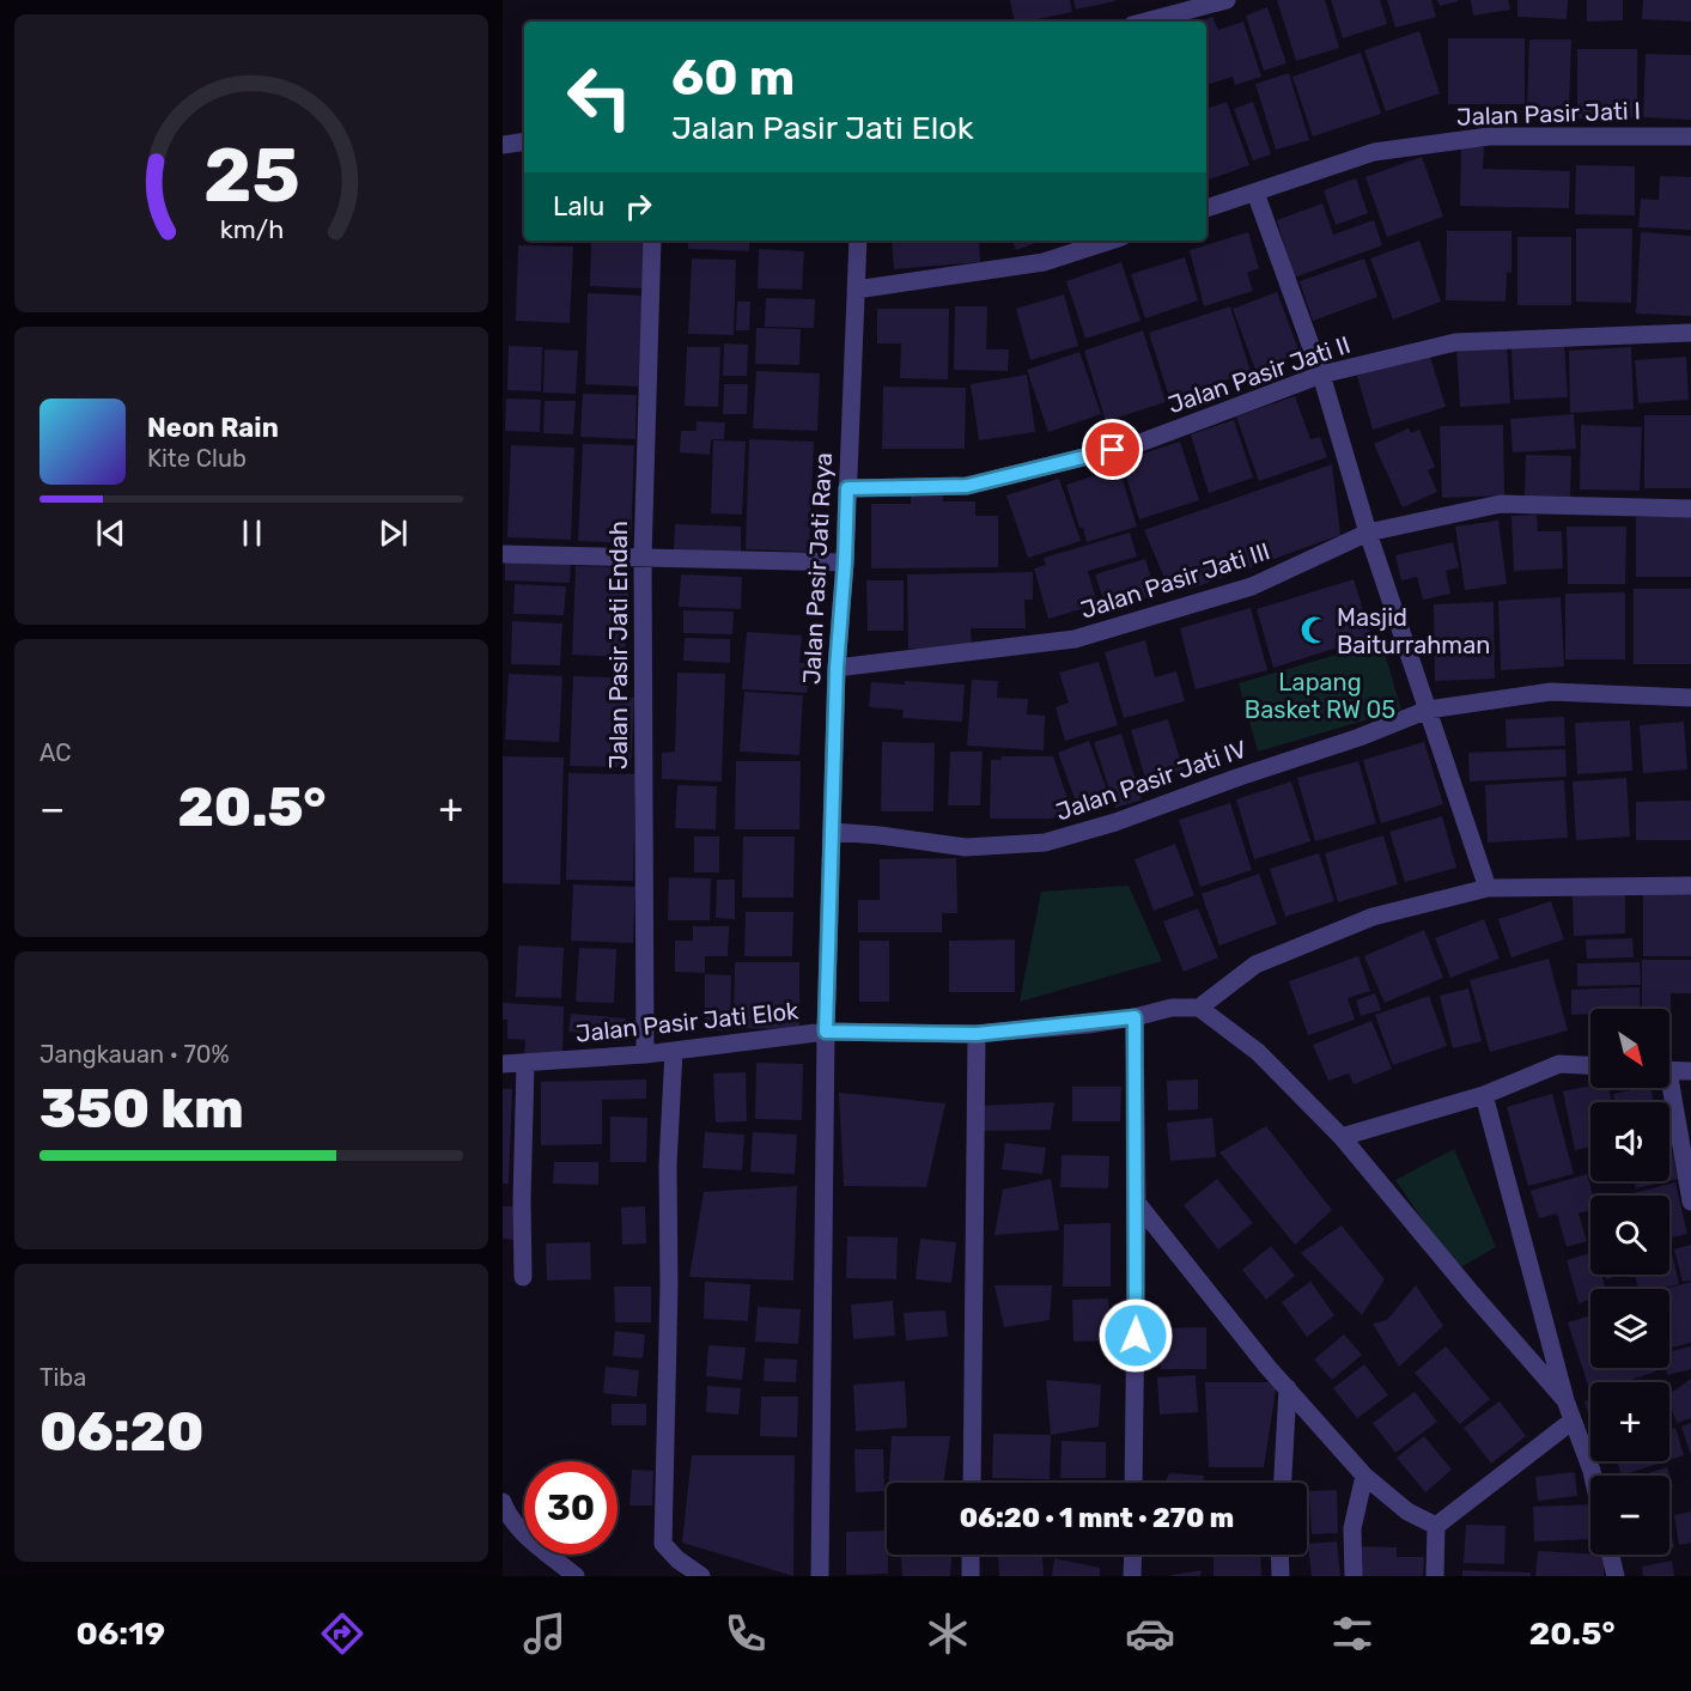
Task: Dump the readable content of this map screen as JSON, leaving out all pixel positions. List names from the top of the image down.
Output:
{
  "streets": {
    "street": [
      "Jalan Pasir Jati I",
      "Jalan Pasir Jati II",
      "Jalan Pasir Jati Raya",
      "Jalan Pasir Jati III",
      "Jalan Pasir Jati Endah",
      "Jalan Pasir Jati IV",
      "Jalan Pasir Jati Elok"
    ]
  },
  "crossings": [
    ["Jalan Pasir Jati II", "Jalan Pasir Jati Raya"],
    ["Jalan Pasir Jati Raya", "Jalan Pasir Jati III"],
    ["Jalan Pasir Jati Raya", "Jalan Pasir Jati IV"],
    ["Jalan Pasir Jati Raya", "Jalan Pasir Jati Elok"],
    ["Jalan Pasir Jati Endah", "Jalan Pasir Jati Elok"]
  ],
  "parks": ["Lapang Basket RW 05"],
  "places": {
    "mosque": ["Masjid Baiturrahman"]
  },
  "north": "bottom right",
  "page": {
    "turn": ["60 m", "Jalan Pasir Jati Elok"],
    "then": "Lalu",
    "song": ["Neon Rain", "Kite Club"],
    "tile": [
      "AC",
      ["Jangkauan · 70%", "350 km"],
      ["Tiba", "06:20"]
    ],
    "heat": ["−", "20.5°", "+"],
    "map_buttons": ["+", "−"],
    "limit": "30",
    "trip": "06:20 · 1 mnt · 270 m",
    "tabs": ["06:19", "20.5°"],
    "gauge": ["25", "km/h"]
  }
}
